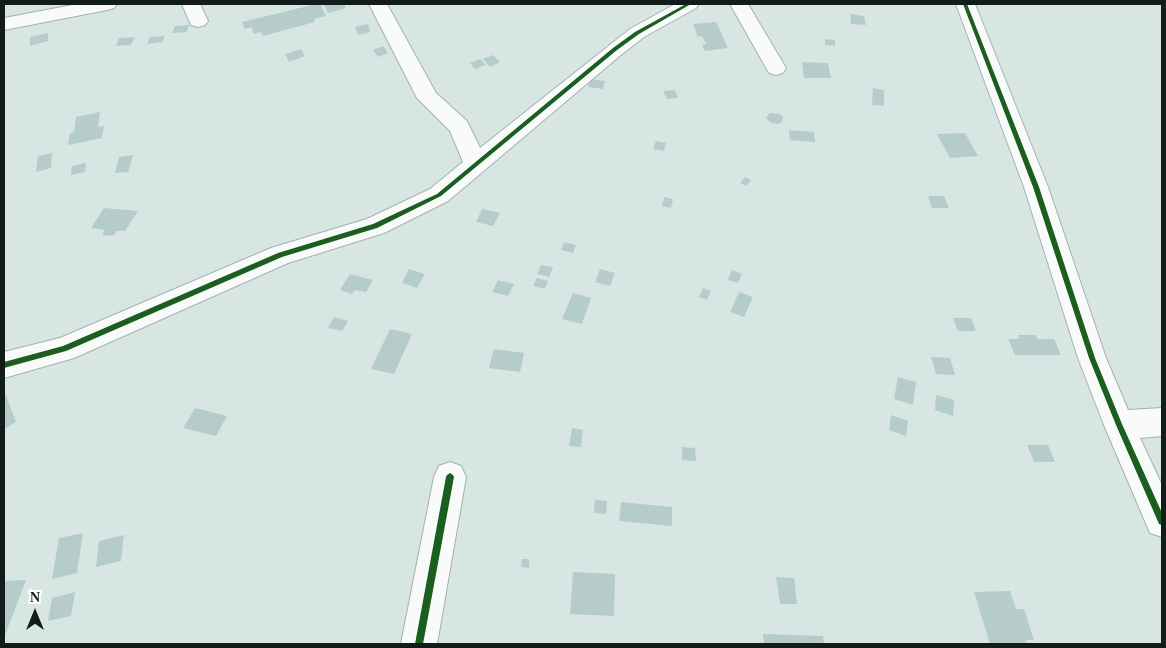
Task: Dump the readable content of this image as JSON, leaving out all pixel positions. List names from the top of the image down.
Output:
{
  "north": "top"
}
